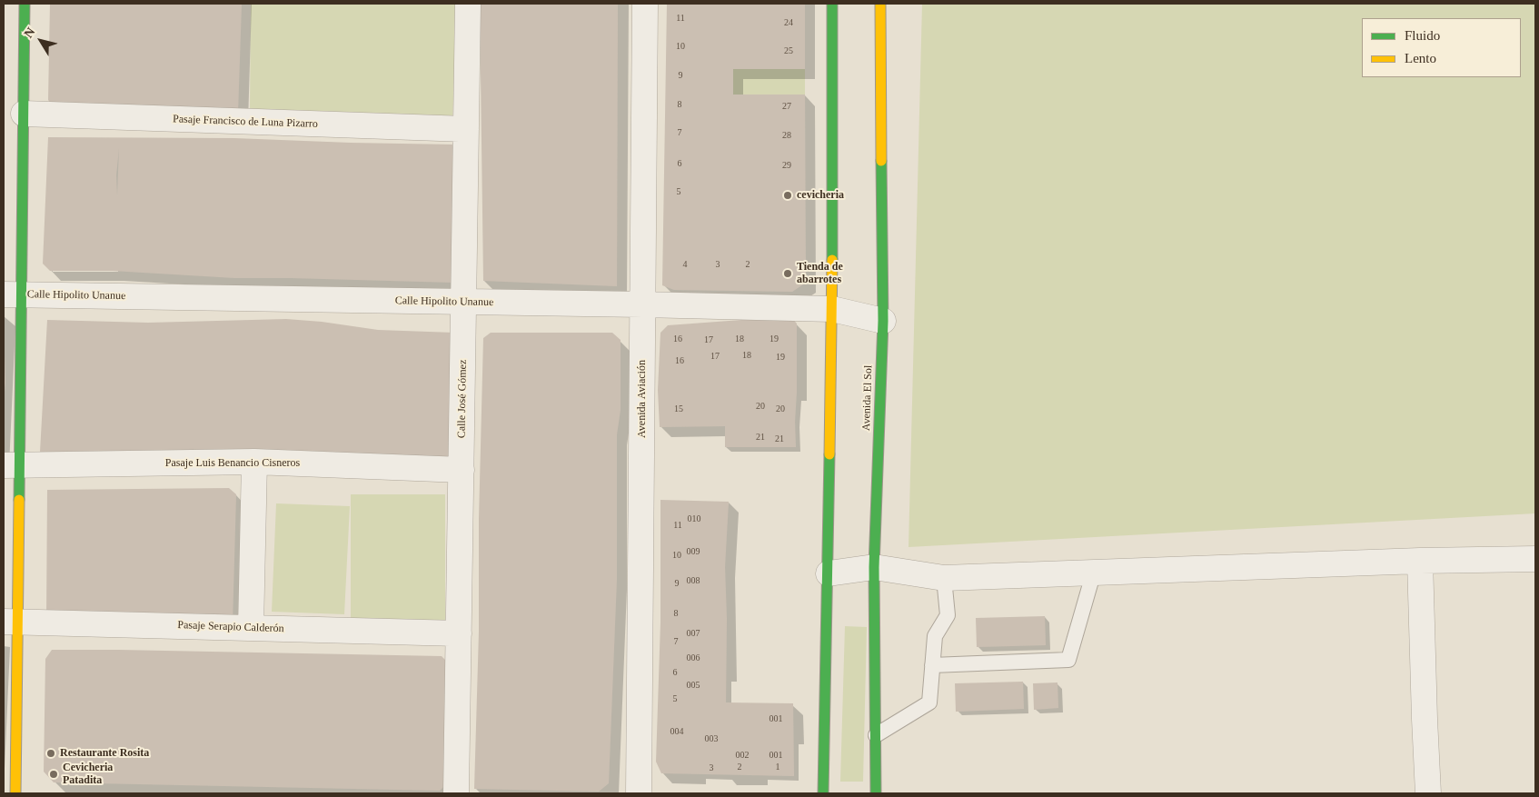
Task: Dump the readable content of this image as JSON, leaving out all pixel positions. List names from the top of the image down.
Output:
{
  "streets": {
    "main road": ["Avenida El Sol"],
    "street": [
      "Pasaje Francisco de Luna Pizarro",
      "Calle Hipolito Unanue",
      "Calle José Gómez",
      "Avenida Aviación",
      "Pasaje Luis Benancio Cisneros",
      "Pasaje Serapio Calderón"
    ]
  },
  "crossings": [
    ["Pasaje Francisco de Luna Pizarro", "Calle José Gómez"],
    ["Calle Hipolito Unanue", "Avenida El Sol"],
    ["Calle Hipolito Unanue", "Calle José Gómez"],
    ["Calle Hipolito Unanue", "Avenida Aviación"],
    ["Calle José Gómez", "Pasaje Luis Benancio Cisneros"],
    ["Calle José Gómez", "Pasaje Serapio Calderón"]
  ],
  "places": [
    "cevicheria",
    "Tienda de abarrotes",
    "Restaurante Rosita",
    "Cevicheria Patadita"
  ],
  "house_numbers": [
    "11",
    "24",
    "10",
    "25",
    "9",
    "8",
    "27",
    "7",
    "28",
    "6",
    "29",
    "5",
    "4",
    "3",
    "2",
    "16",
    "18",
    "19",
    "17",
    "18",
    "17",
    "19",
    "16",
    "20",
    "15",
    "20",
    "21",
    "21",
    "010",
    "11",
    "009",
    "10",
    "008",
    "9",
    "8",
    "007",
    "7",
    "006",
    "6",
    "005",
    "5",
    "001",
    "004",
    "003",
    "002",
    "001",
    "2",
    "1",
    "3"
  ],
  "legend": ["Fluido", "Lento"],
  "north": "top left"
}
